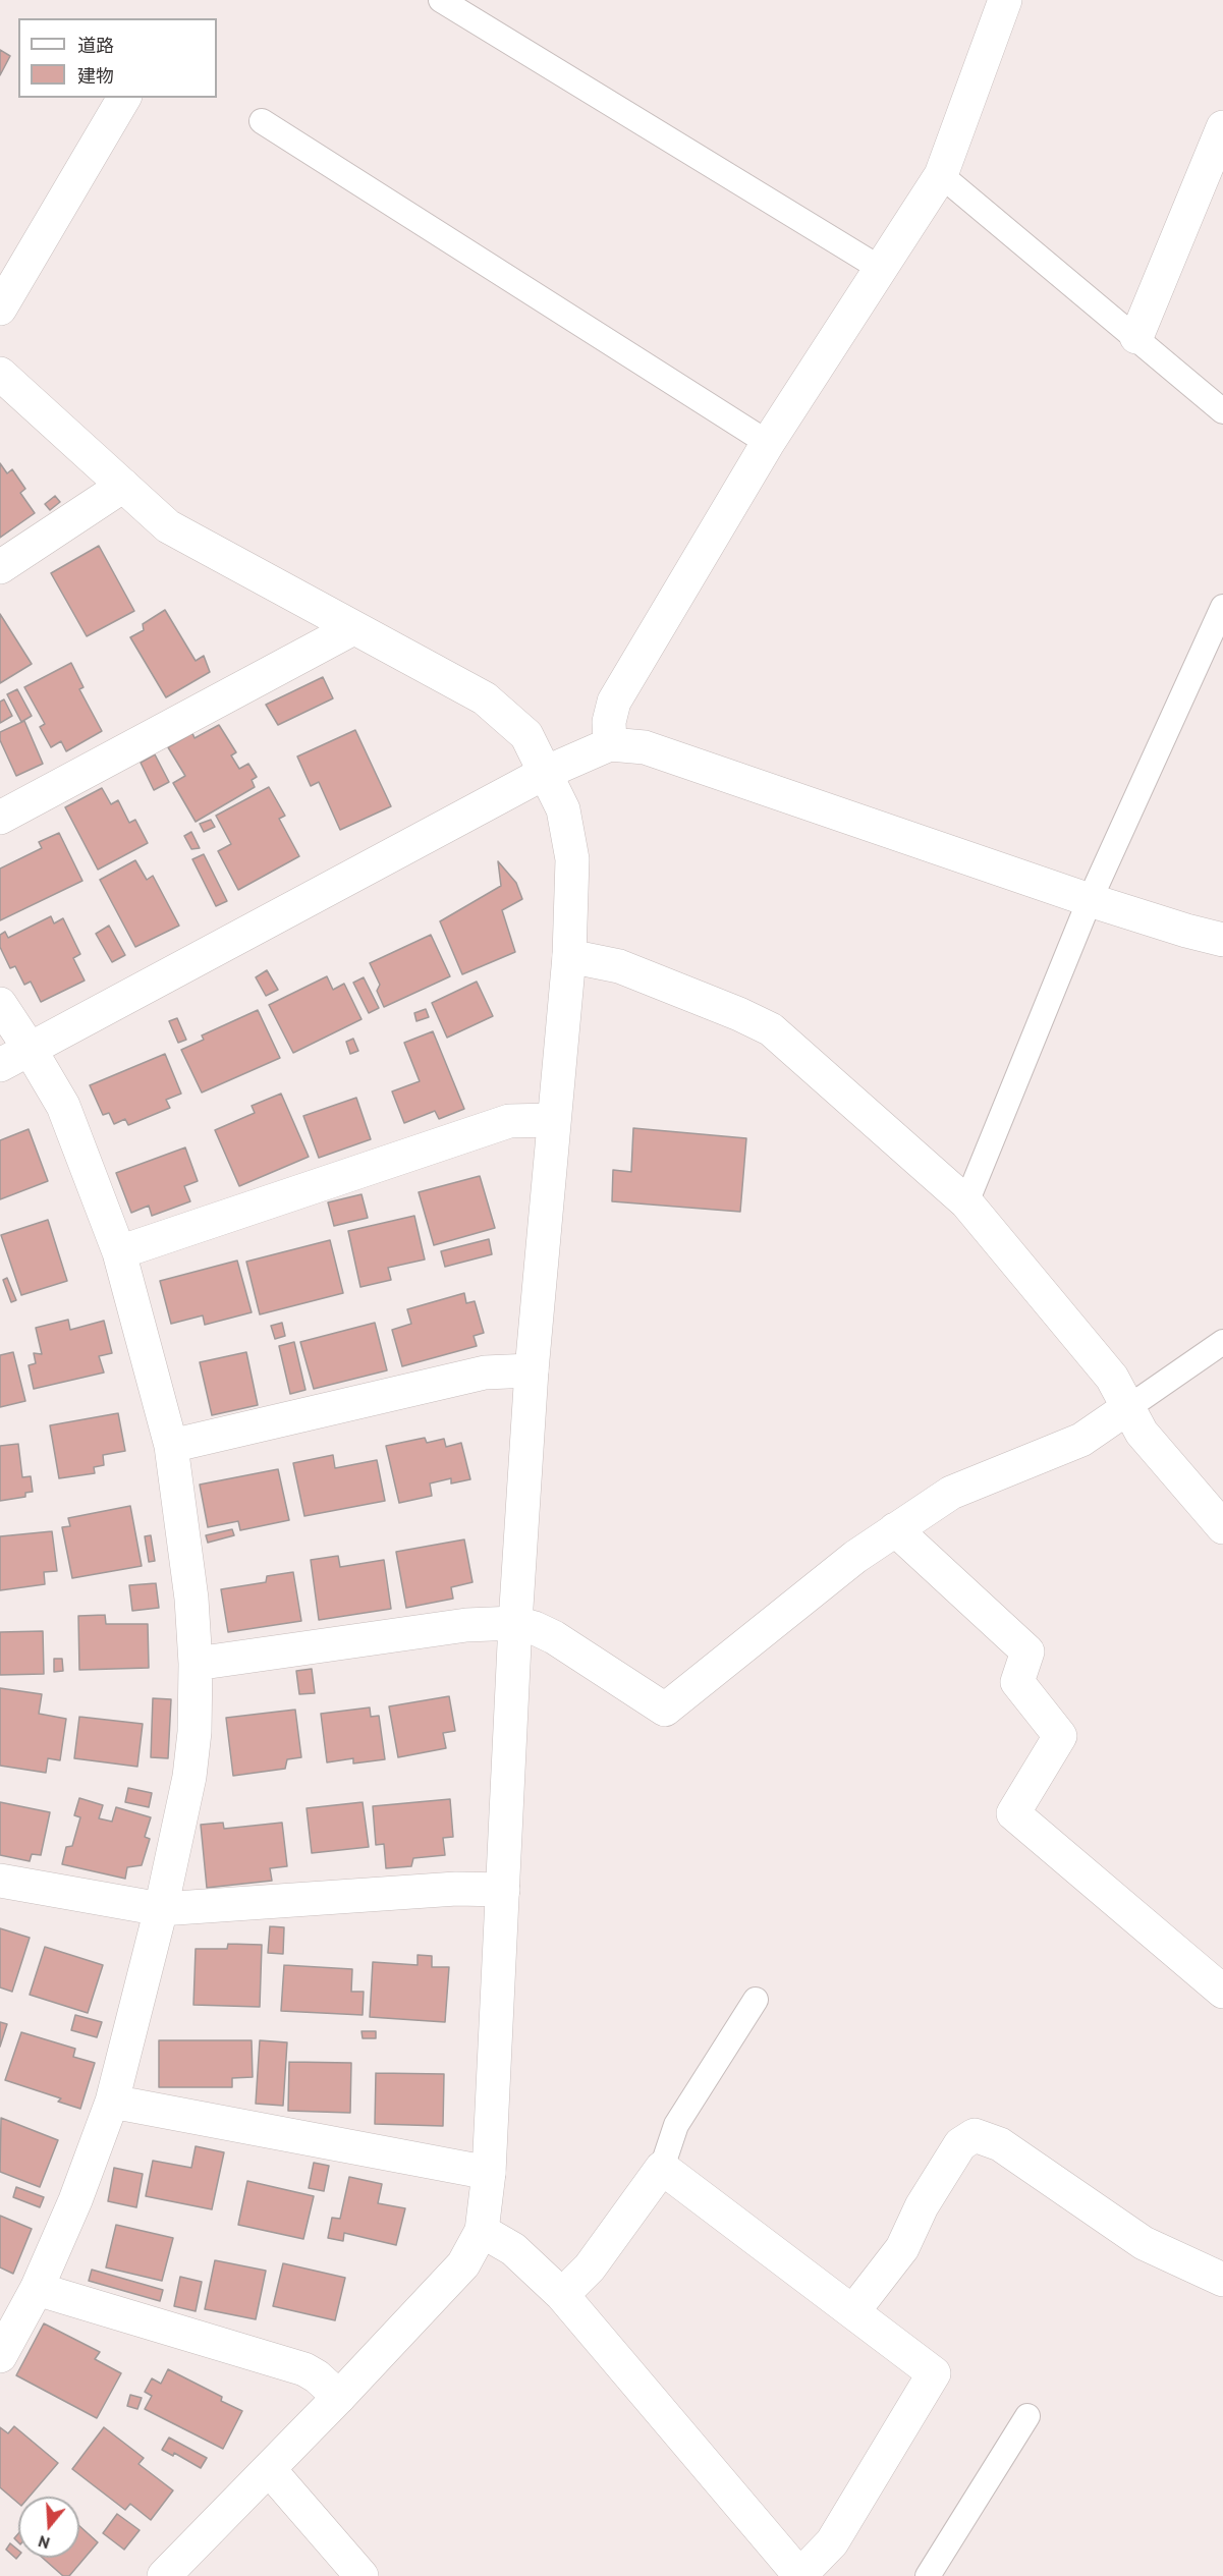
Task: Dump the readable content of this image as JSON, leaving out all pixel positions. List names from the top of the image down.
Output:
{
  "legend": ["道路", "建物"],
  "north": "bottom"
}
